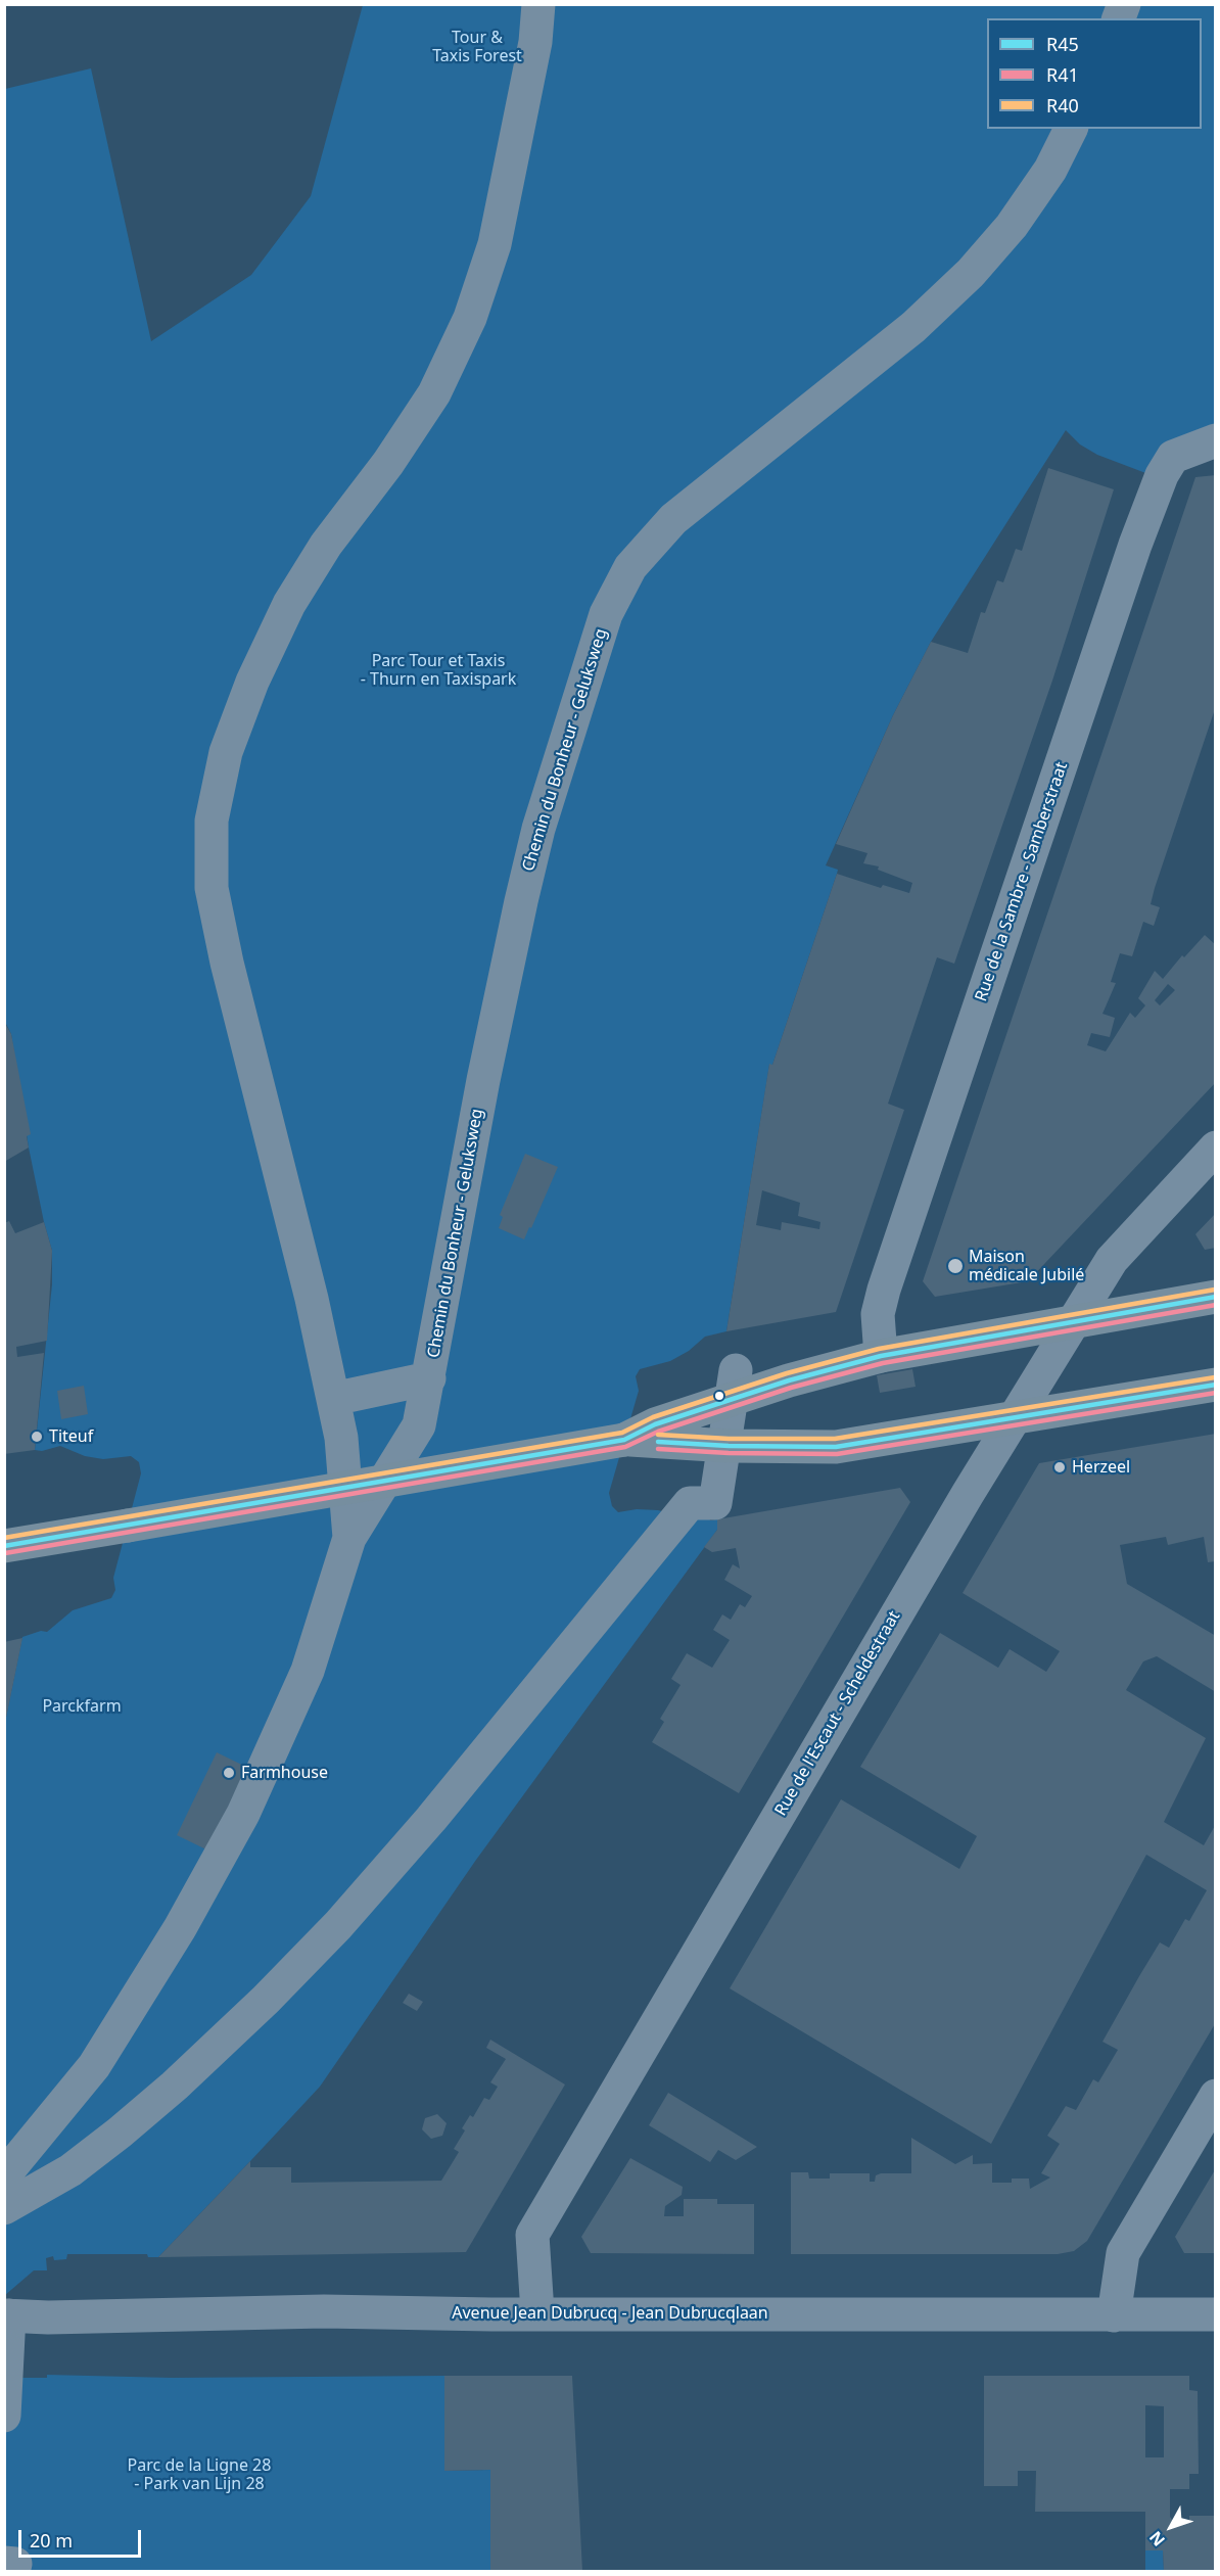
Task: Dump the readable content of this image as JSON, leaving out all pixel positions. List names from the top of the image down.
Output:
{
  "streets": {
    "street": [
      "Chemin du Bonheur - Geluksweg",
      "Rue de la Sambre - Samberstraat",
      "Rue de l'Escaut - Scheldestraat",
      "Avenue Jean Dubrucq - Jean Dubrucqlaan"
    ]
  },
  "crossings": [
    ["Rue de l'Escaut - Scheldestraat", "Avenue Jean Dubrucq - Jean Dubrucqlaan"]
  ],
  "parks": [
    "Tour & Taxis Forest",
    "Parc Tour et Taxis - Thurn en Taxispark",
    "Parckfarm",
    "Parc de la Ligne 28 - Park van Lijn 28"
  ],
  "places": [
    "Maison médicale Jubilé",
    "Titeuf",
    "Herzeel",
    "Farmhouse"
  ],
  "lines": ["transit line R40", "transit line R45", "transit line R41"],
  "legend": ["R45", "R41", "R40"],
  "scale_bar": "20 m",
  "north": "bottom left"
}
